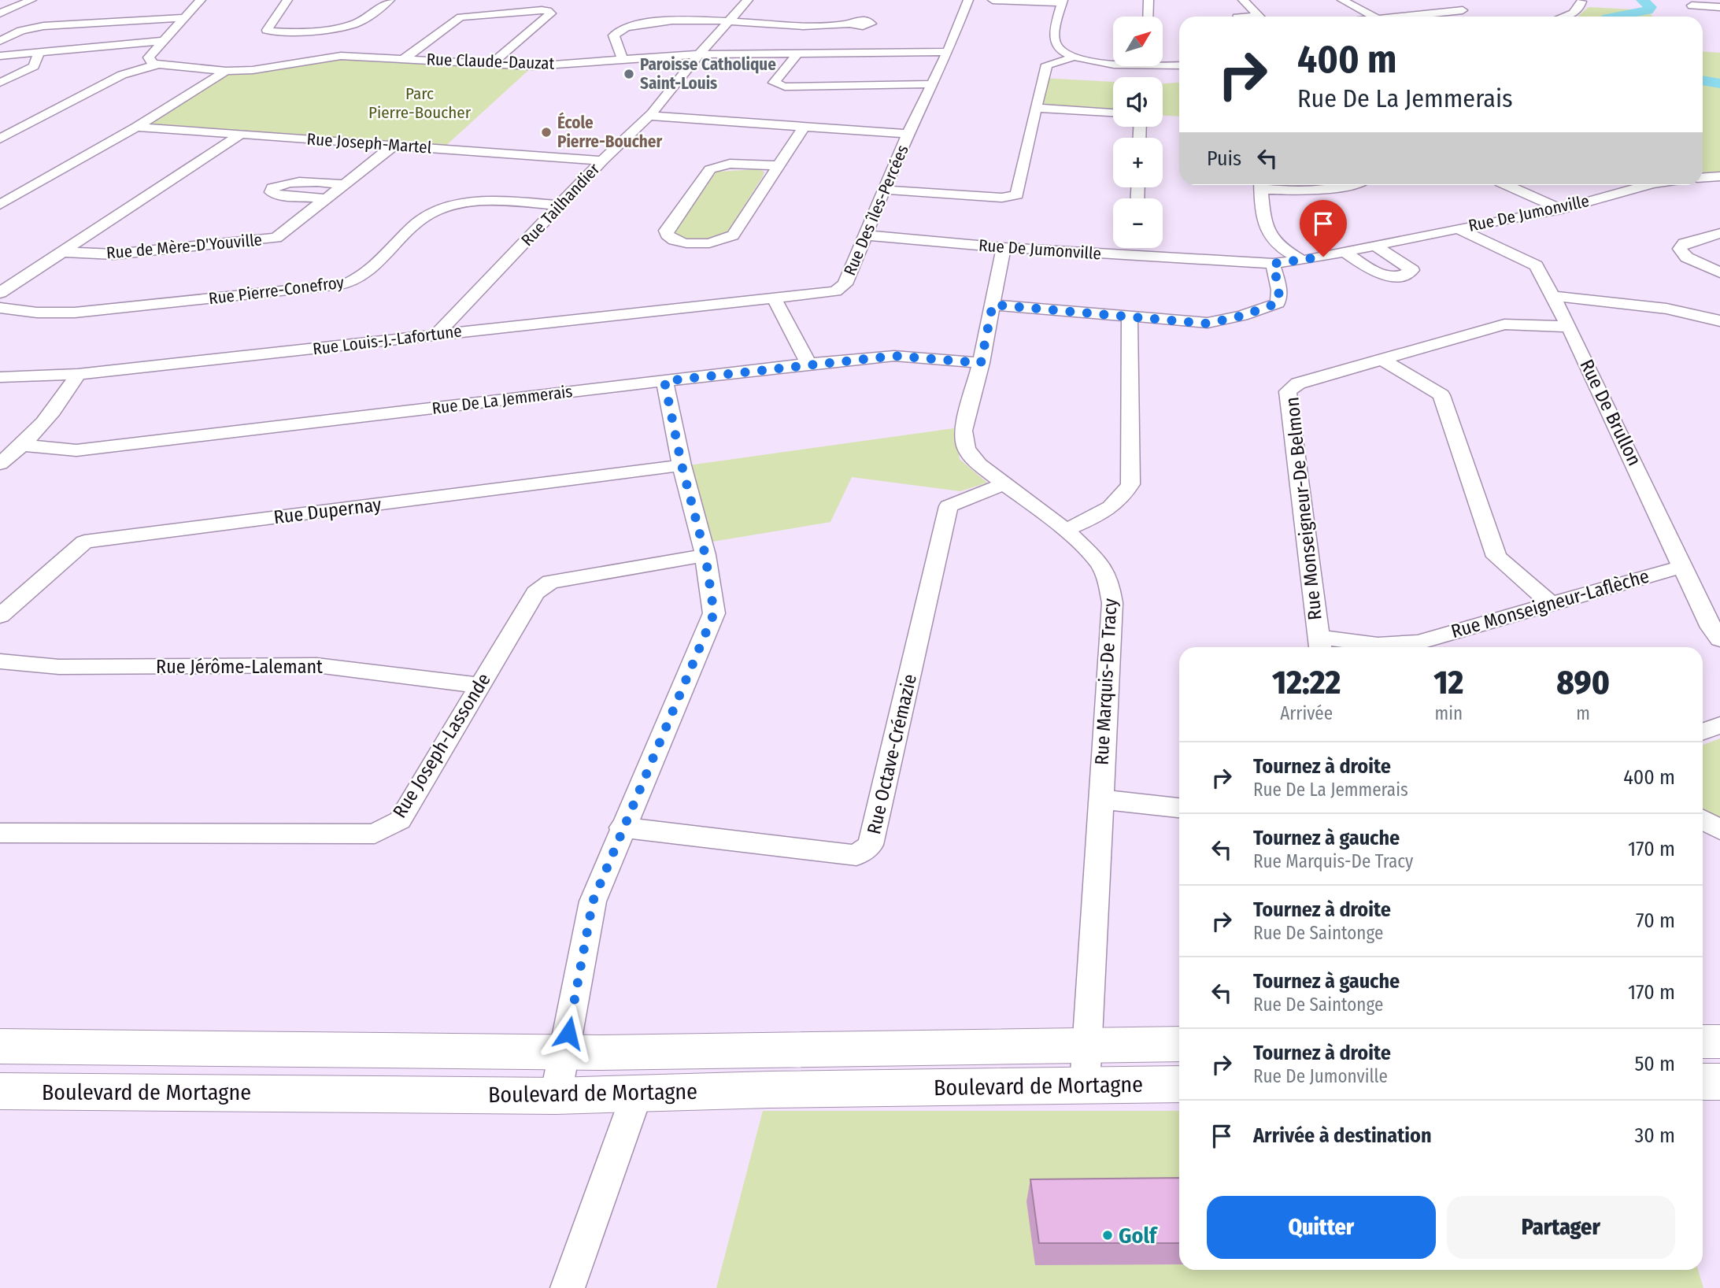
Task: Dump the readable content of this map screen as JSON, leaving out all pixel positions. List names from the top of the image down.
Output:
{
  "streets": {
    "main road": ["Boulevard de Mortagne"],
    "street": [
      "Rue Claude-Dauzat",
      "Rue Joseph-Martel",
      "Rue Tailhandier",
      "Rue Des îles-Percées",
      "Rue De Jumonville",
      "Rue de Mère-D'Youville",
      "Rue Pierre-Conefroy",
      "Rue Louis-J.-Lafortune",
      "Rue De La Jemmerais",
      "Rue De Brullon",
      "Rue Monseigneur-De Belmon",
      "Rue Dupernay",
      "Rue Monseigneur-Laflèche",
      "Rue Jérôme-Lalemant",
      "Rue Marquis-De Tracy",
      "Rue Joseph-Lassonde",
      "Rue Octave-Crémazie"
    ]
  },
  "crossings": [
    ["Rue Claude-Dauzat", "Rue Tailhandier"],
    ["Rue Claude-Dauzat", "Rue Des îles-Percées"],
    ["Rue Joseph-Martel", "Rue Tailhandier"],
    ["Rue Joseph-Martel", "Rue de Mère-D'Youville"],
    ["Rue Tailhandier", "Rue Pierre-Conefroy"],
    ["Rue Tailhandier", "Rue Louis-J.-Lafortune"],
    ["Rue Des îles-Percées", "Rue De Jumonville"],
    ["Rue Des îles-Percées", "Rue Louis-J.-Lafortune"],
    ["Rue De Jumonville", "Rue De Brullon"],
    ["Rue De Jumonville", "Rue Marquis-De Tracy"],
    ["Rue De La Jemmerais", "Rue Marquis-De Tracy"],
    ["Rue De Brullon", "Rue Monseigneur-De Belmon"],
    ["Rue De Brullon", "Rue Monseigneur-Laflèche"],
    ["Rue Monseigneur-De Belmon", "Rue Monseigneur-Laflèche"],
    ["Rue Jérôme-Lalemant", "Rue Joseph-Lassonde"],
    ["Rue Marquis-De Tracy", "Rue Octave-Crémazie"],
    ["Rue Marquis-De Tracy", "Boulevard de Mortagne"]
  ],
  "parks": ["Parc Pierre-Boucher"],
  "places": ["Paroisse Catholique Saint-Louis", "École Pierre-Boucher", "Golf"],
  "north": "top right",
  "page": {
    "map_buttons": ["+", "−"],
    "turn": ["400 m", "Rue De La Jemmerais"],
    "then": "Puis",
    "eta": [
      "12:22",
      "Arrivée",
      "12",
      "min",
      "890",
      "m"
    ],
    "list": [
      {
        "name": "Tournez à droite",
        "note": "Rue De La Jemmerais",
        "value": "400 m"
      },
      {
        "name": "Tournez à gauche",
        "note": "Rue Marquis-De Tracy",
        "value": "170 m"
      },
      {
        "name": "Tournez à droite",
        "note": "Rue De Saintonge",
        "value": "70 m"
      },
      {
        "name": "Tournez à gauche",
        "note": "Rue De Saintonge",
        "value": "170 m"
      },
      {
        "name": "Tournez à droite",
        "note": "Rue De Jumonville",
        "value": "50 m"
      },
      {
        "name": "Arrivée à destination",
        "value": "30 m"
      }
    ],
    "buttons": ["Quitter", "Partager"]
  }
}
